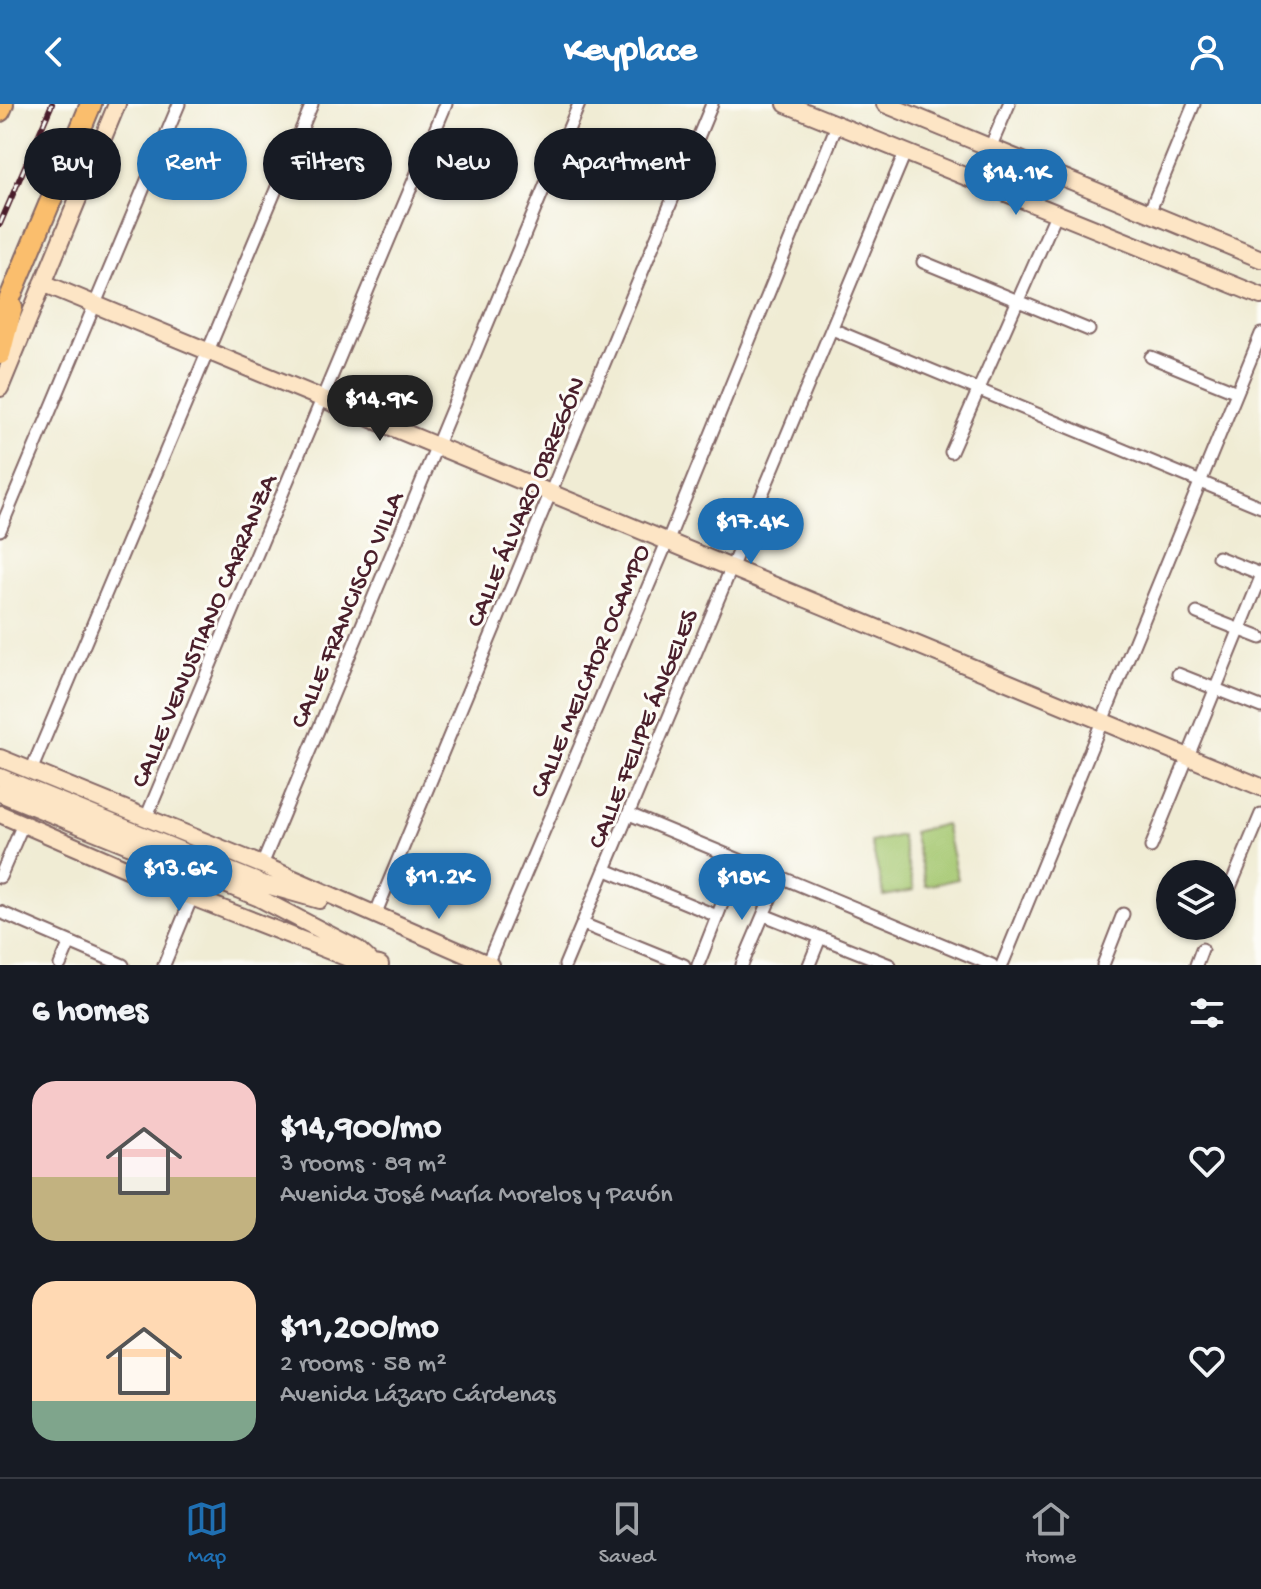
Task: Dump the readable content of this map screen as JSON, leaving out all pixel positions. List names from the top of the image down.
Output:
{
  "streets": {
    "street": [
      "CALLE ÁLVARO OBREGÓN",
      "CALLE FRANCISCO VILLA",
      "CALLE VENUSTIANO CARRANZA",
      "CALLE MELCHOR OCAMPO",
      "CALLE FELIPE ÁNGELES"
    ]
  },
  "page": {
    "header": "Keyplace",
    "chip": [
      "Buy",
      "Rent",
      "Filters",
      "New",
      "Apartment"
    ],
    "price": [
      "$14.1K",
      "$14.9K",
      "$17.4K",
      "$13.6K",
      "$11.2K",
      "$18K"
    ],
    "heading": "6 homes",
    "list": [
      {
        "name": "$14,900/mo",
        "note": "3 rooms · 89 m² · Avenida José María Morelos y Pavón"
      },
      {
        "name": "$11,200/mo",
        "note": "2 rooms · 58 m² · Avenida Lázaro Cárdenas"
      }
    ],
    "tabs": ["Map", "Saved", "Home"]
  }
}
